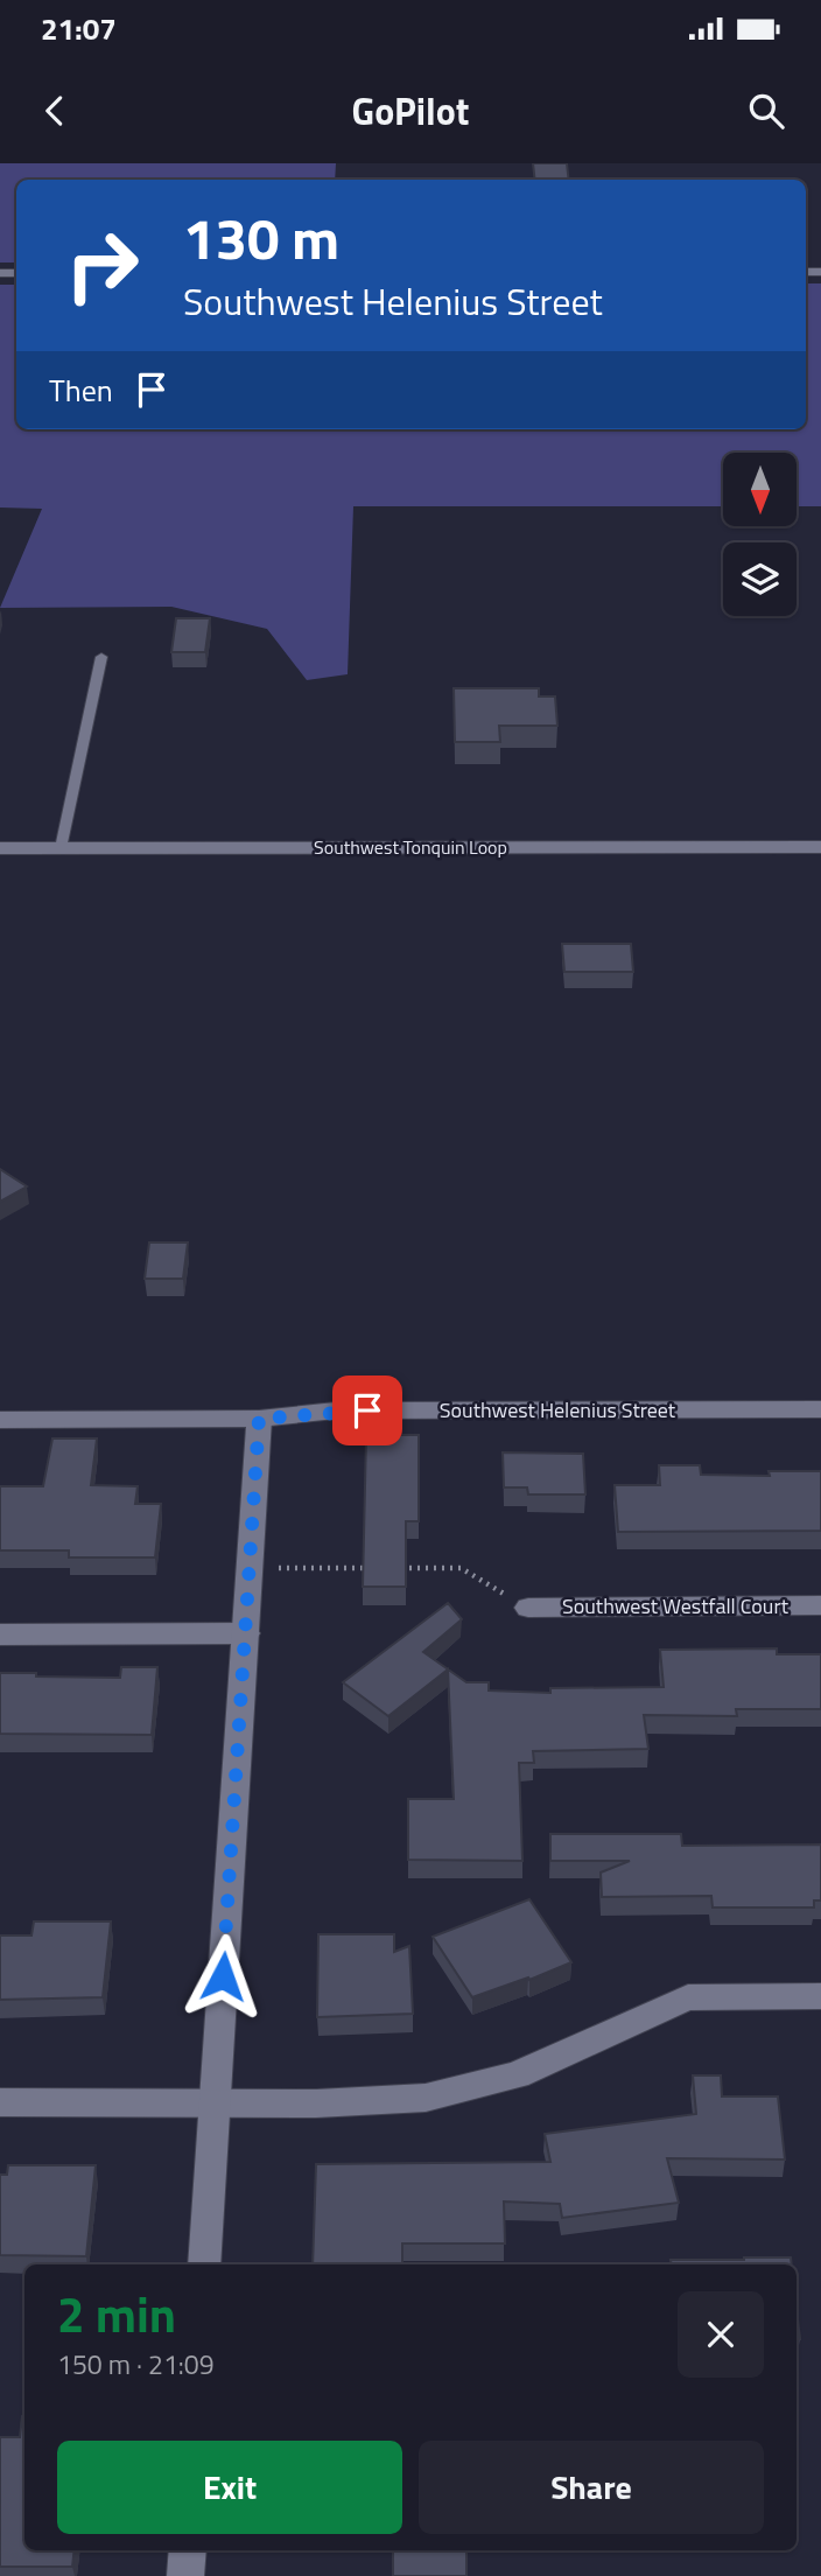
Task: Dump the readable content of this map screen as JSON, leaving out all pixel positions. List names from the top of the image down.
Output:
{
  "streets": {
    "street": ["Southwest Tonquin Loop", "Southwest Helenius Street", "Southwest Westfall Court"]
  },
  "north": "bottom",
  "page": {
    "status": "21:07",
    "header": "GoPilot",
    "turn": ["130 m", "Southwest Helenius Street"],
    "then": "Then",
    "heading": ["2 min", "150 m · 21:09"],
    "buttons": ["Exit", "Share"]
  }
}
